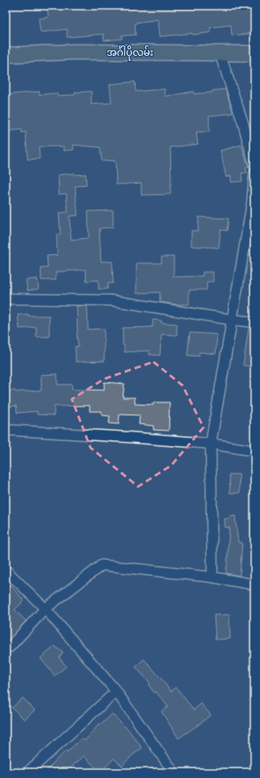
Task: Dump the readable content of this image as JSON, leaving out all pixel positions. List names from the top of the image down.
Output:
{
  "streets": {
    "main road": ["အင်္ဂါပိုလမ်း"]
  }
}
